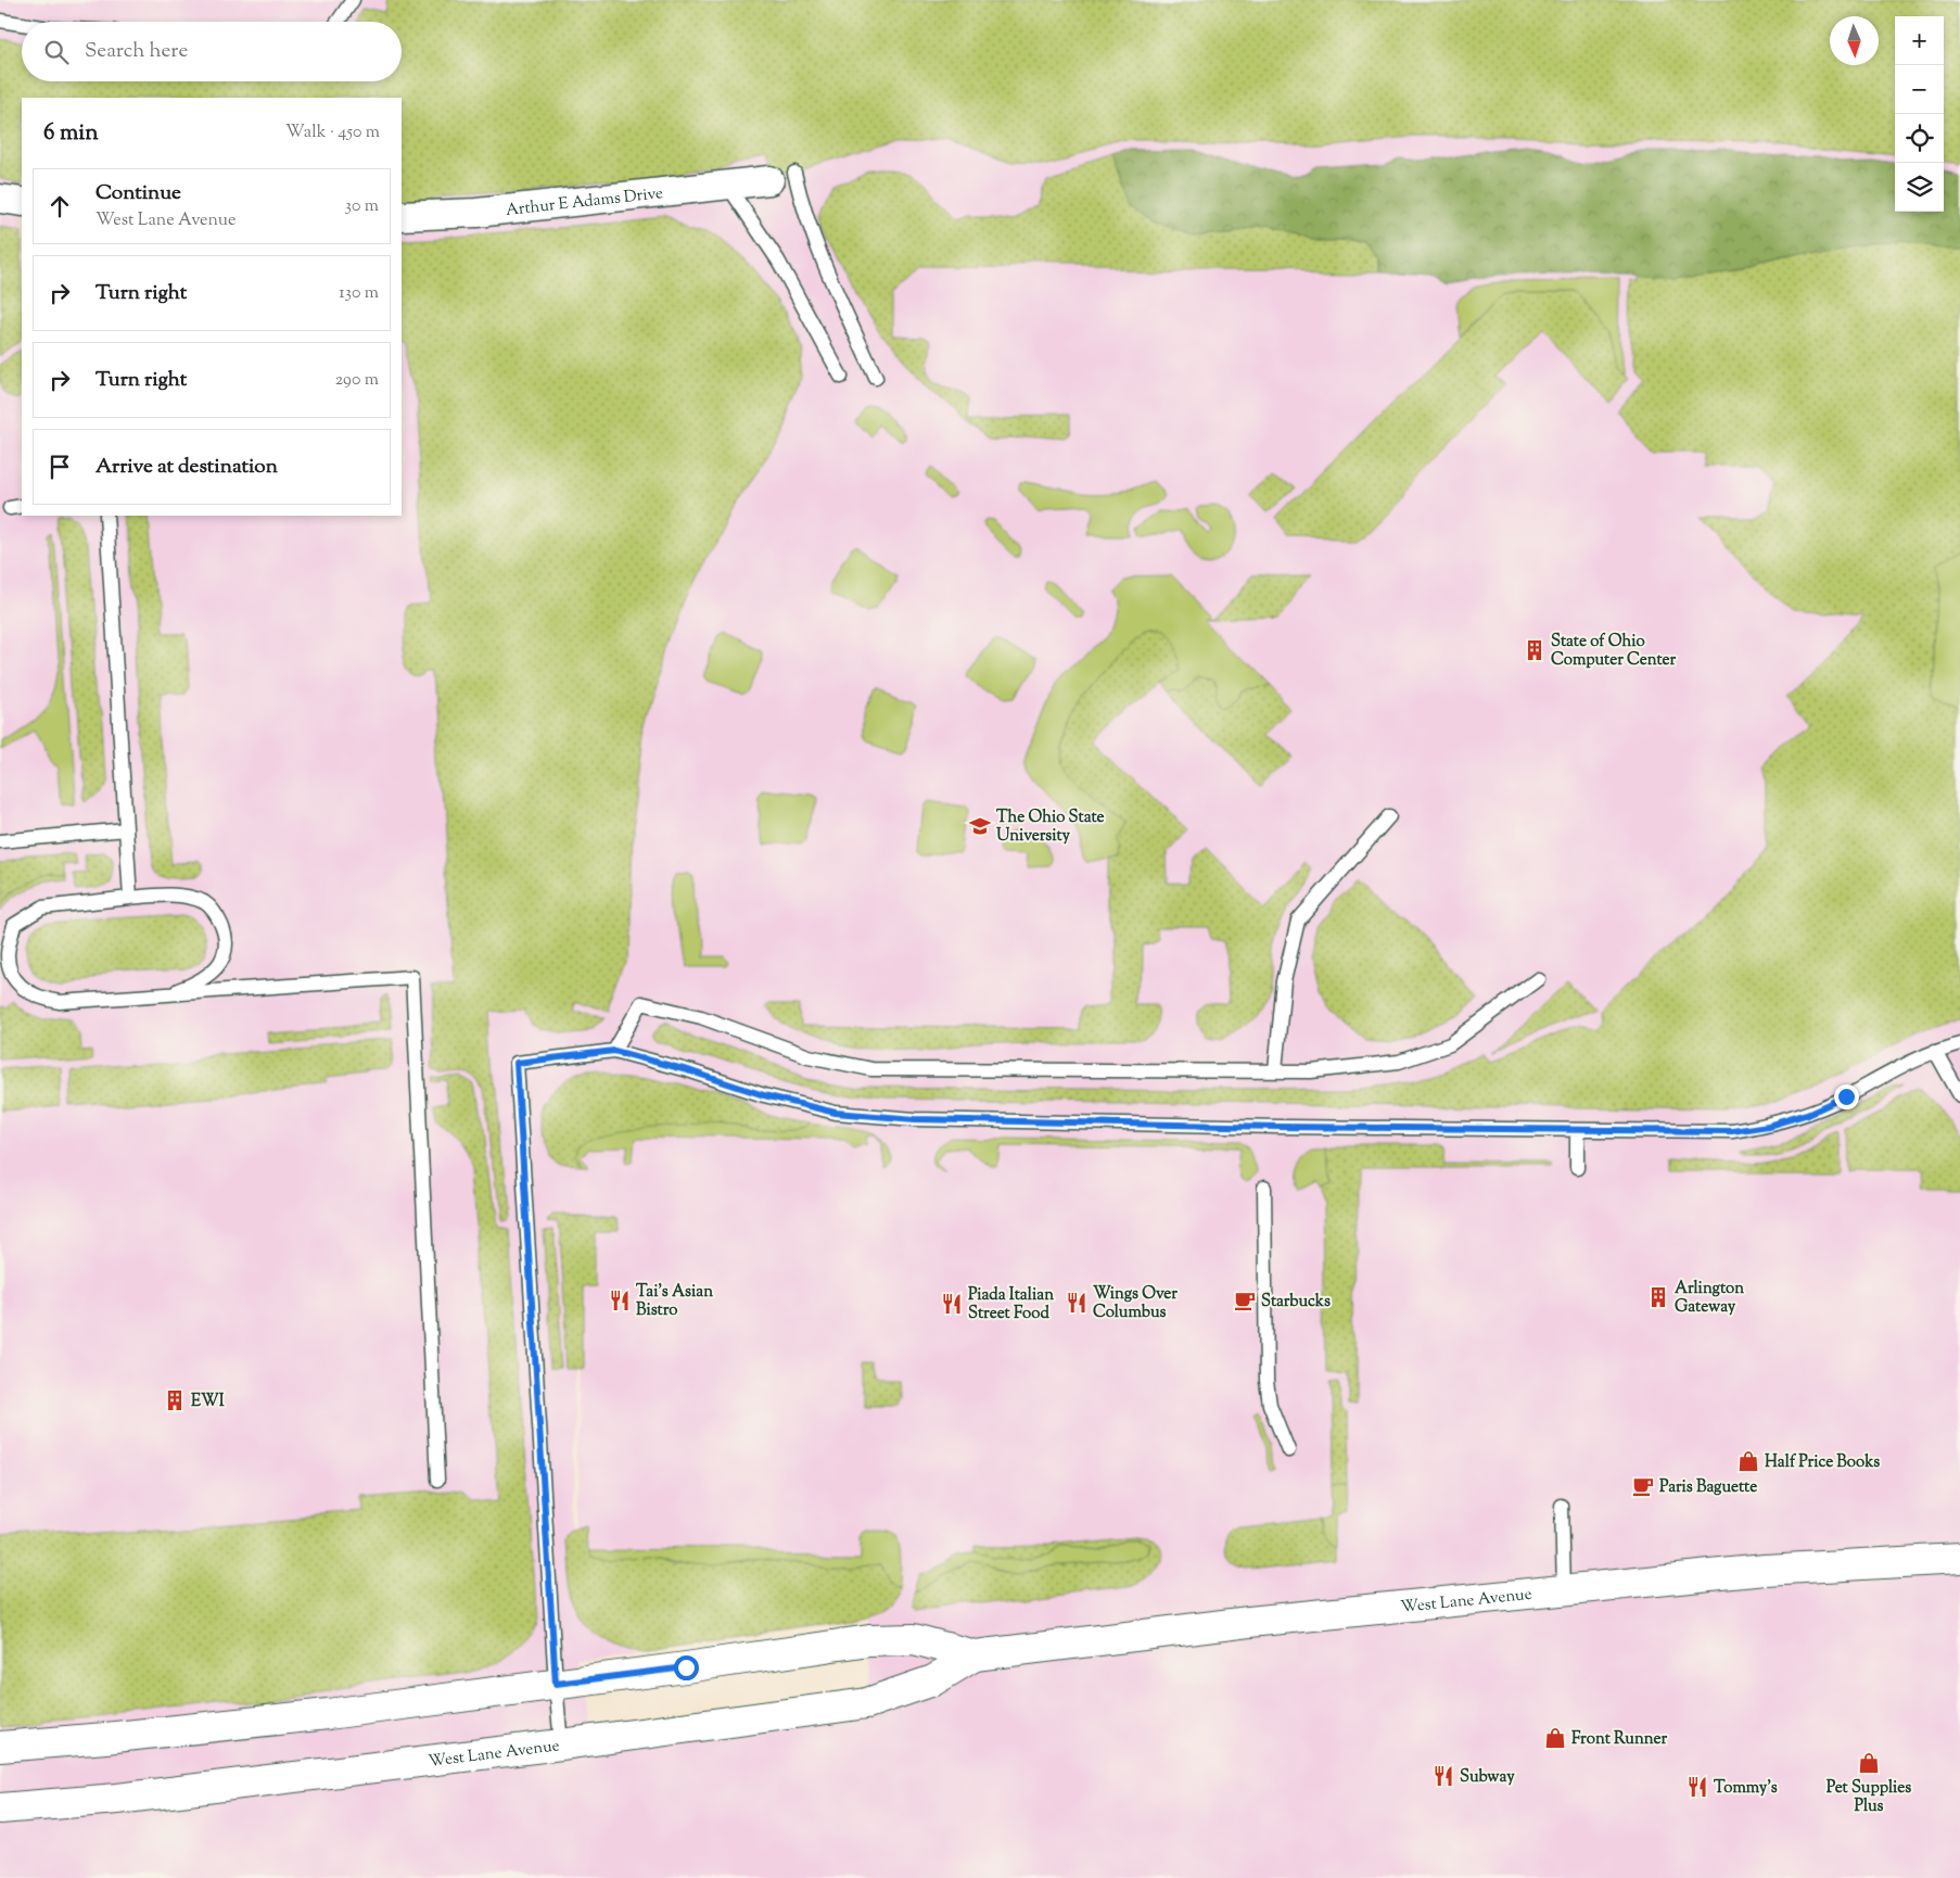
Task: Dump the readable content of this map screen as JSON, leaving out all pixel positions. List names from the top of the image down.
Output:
{
  "streets": {
    "main road": ["West Lane Avenue"],
    "street": ["Arthur E Adams Drive"]
  },
  "places": {
    "building": ["State of Ohio Computer Center", "Arlington Gateway", "EWI"],
    "school or university": ["The Ohio State University"],
    "restaurant": [
      "Tai's Asian Bistro",
      "Wings Over Columbus",
      "Piada Italian Street Food",
      "Subway",
      "Tommy's"
    ],
    "cafe": ["Starbucks", "Paris Baguette"],
    "shop": ["Half Price Books", "Front Runner", "Pet Supplies Plus"]
  },
  "north": "bottom",
  "page": {
    "map_buttons": ["+", "−"],
    "search": "Search here",
    "heading": ["6 min", "Walk · 450 m"],
    "list": [
      ["Continue", "West Lane Avenue", "30 m"],
      ["Turn right", "130 m"],
      ["Turn right", "290 m"],
      "Arrive at destination"
    ]
  }
}
